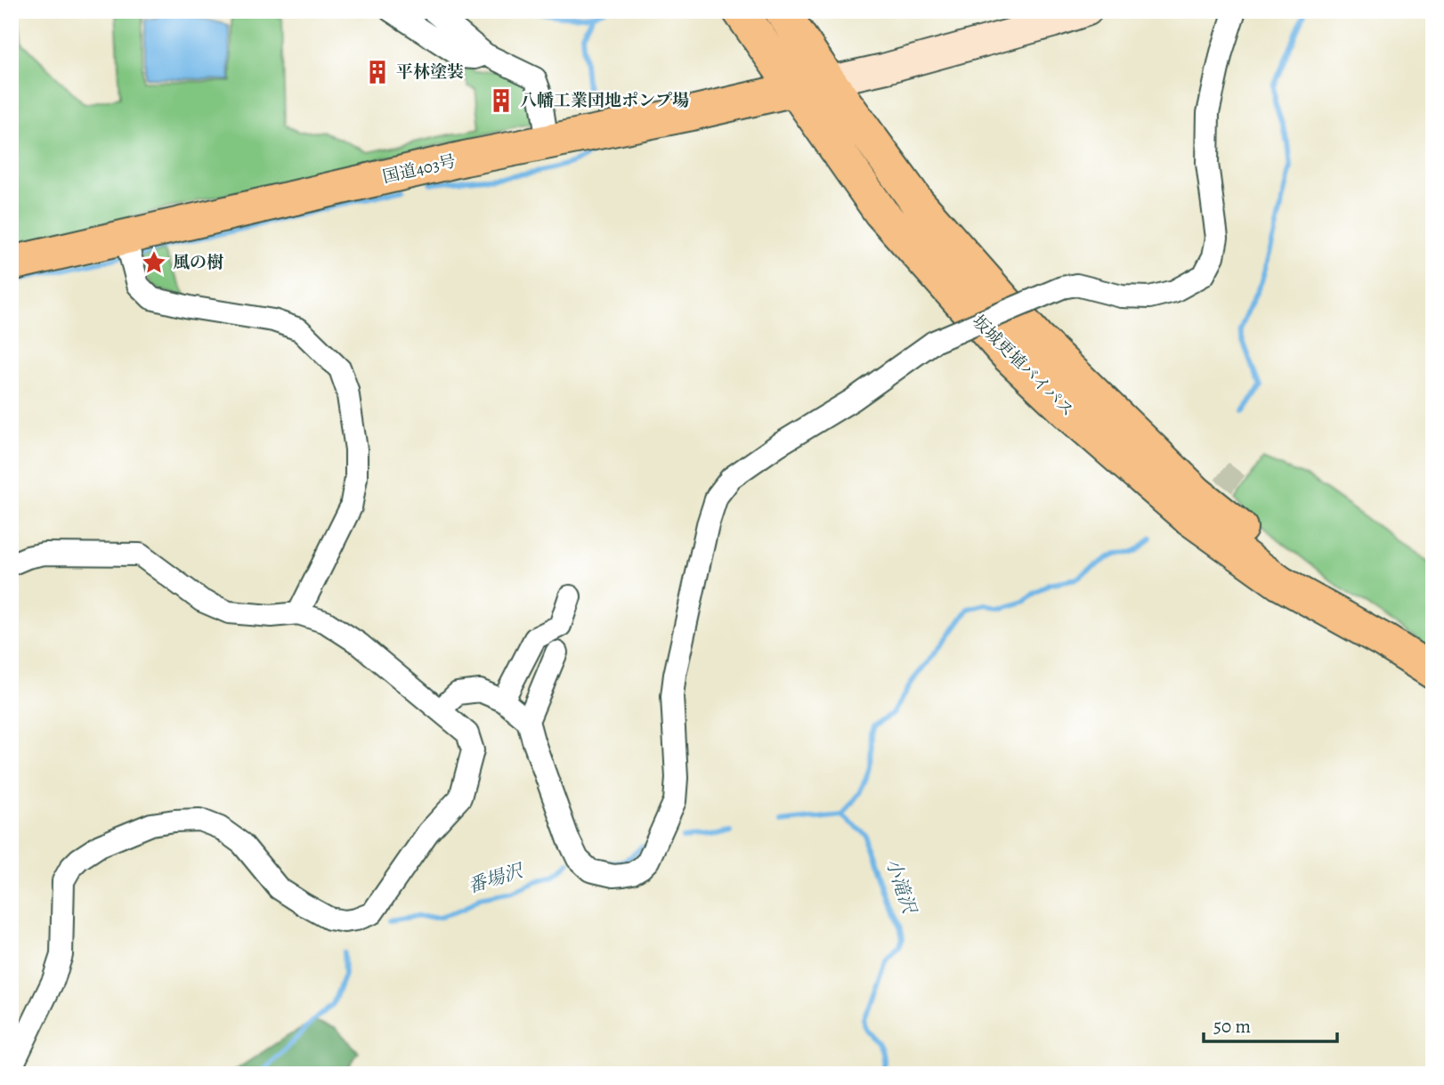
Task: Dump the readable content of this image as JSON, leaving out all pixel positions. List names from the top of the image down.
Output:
{
  "streets": {
    "highway": ["国道403号", "坂城更埴バイパス"]
  },
  "crossings": [
    ["国道403号", "坂城更埴バイパス"]
  ],
  "water": ["番場沢", "小滝沢"],
  "places": {
    "building": ["平林塗装", "八幡工業団地ポンプ場"],
    "place": ["風の樹"]
  },
  "scale_bar": "50 m"
}
